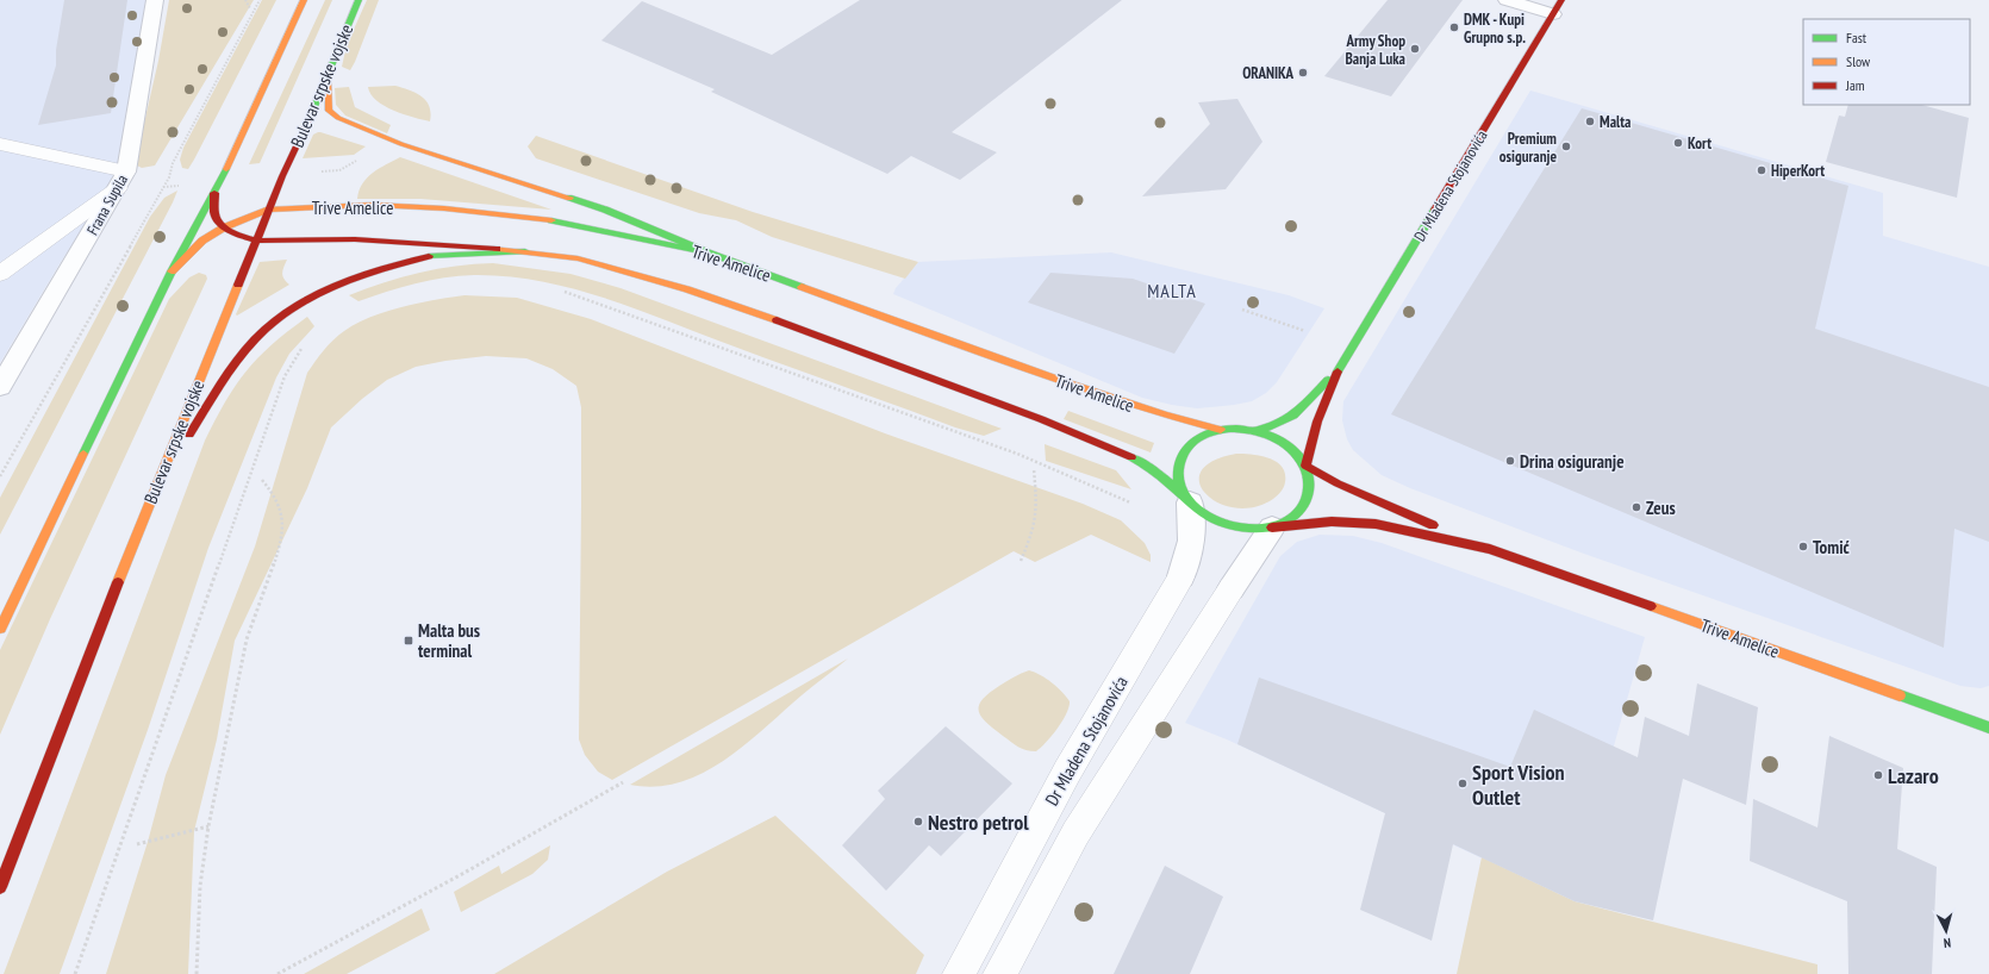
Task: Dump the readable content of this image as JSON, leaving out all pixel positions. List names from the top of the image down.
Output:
{
  "streets": {
    "main road": ["Bulevar srpske vojske", "Dr Mladena Stojanovića", "Trive Amelice"],
    "street": ["Frana Supila"]
  },
  "crossings": [
    ["Bulevar srpske vojske", "Trive Amelice"],
    ["Dr Mladena Stojanovića", "Trive Amelice"]
  ],
  "districts": ["MALTA"],
  "places": {
    "other": [
      "DMK - Kupi Grupno s.p.",
      "Army Shop Banja Luka",
      "ORANIKA",
      "Malta",
      "Kort",
      "Premium osiguranje",
      "HiperKort",
      "Drina osiguranje",
      "Zeus",
      "Tomić",
      "Lazaro",
      "Sport Vision Outlet",
      "Nestro petrol"
    ],
    "transit": ["Malta bus terminal"]
  },
  "legend": ["Fast", "Slow", "Jam"],
  "north": "bottom"
}
